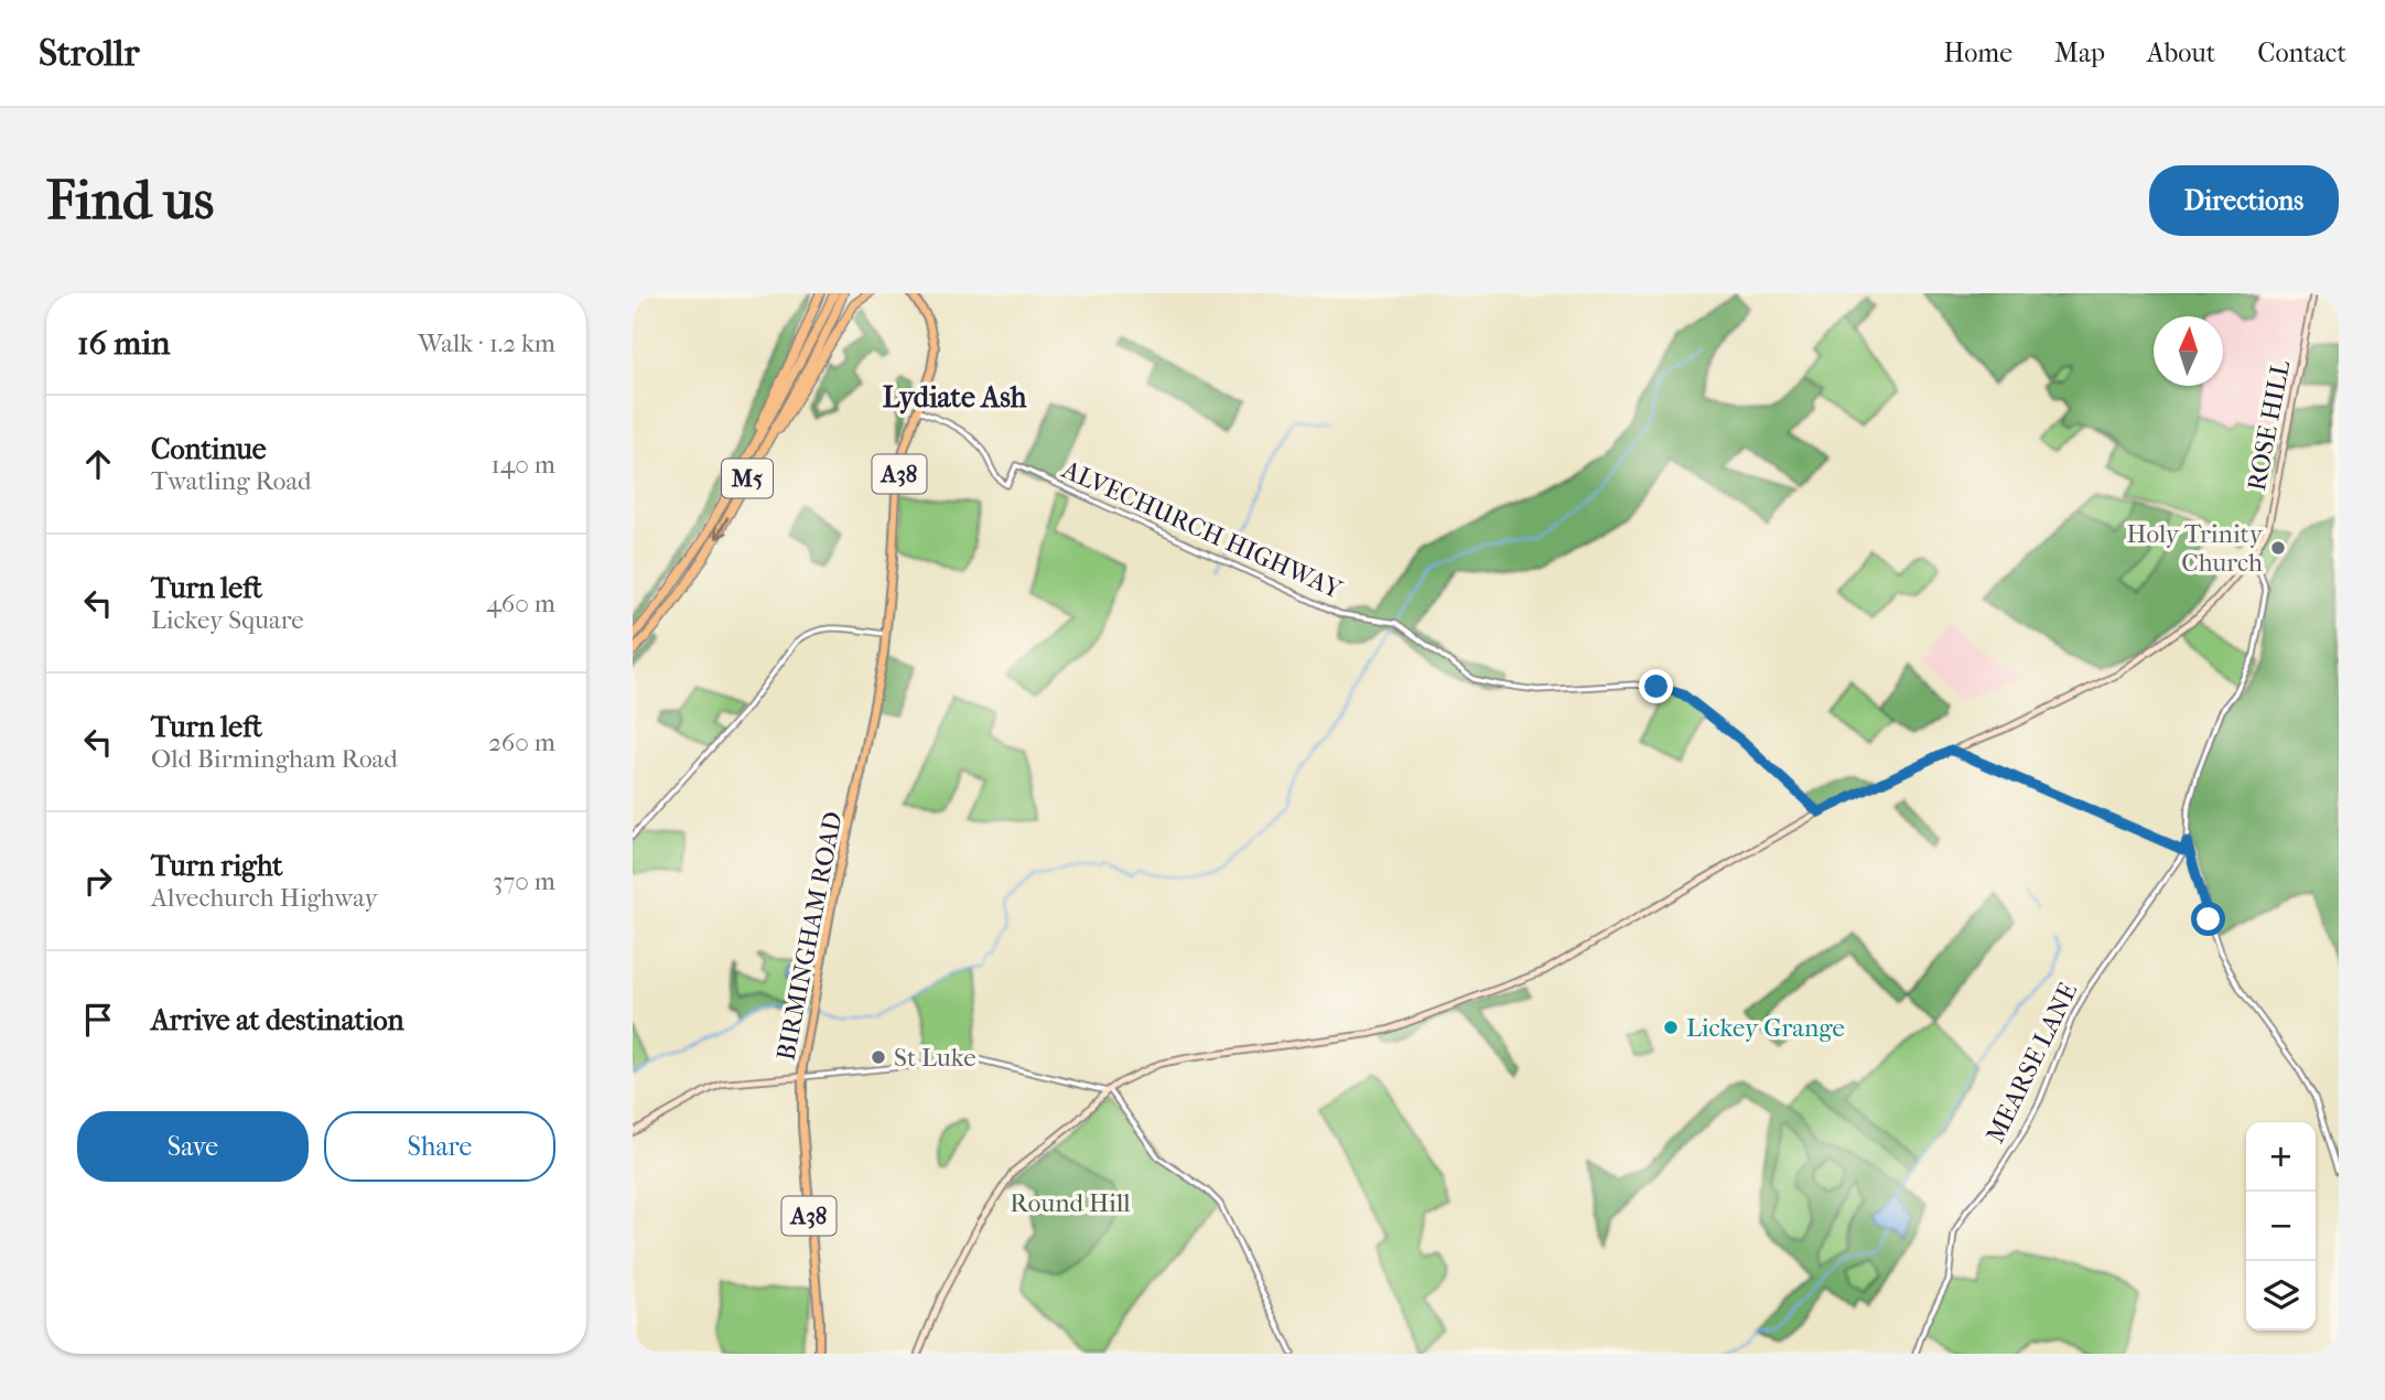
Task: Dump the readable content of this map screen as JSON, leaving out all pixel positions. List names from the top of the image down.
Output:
{
  "streets": {
    "highway": ["A38", "M5", "BIRMINGHAM ROAD"],
    "main road": ["ROSE HILL"],
    "street": ["ALVECHURCH HIGHWAY", "MEARSE LANE"]
  },
  "crossings": [
    ["ROSE HILL", "ALVECHURCH HIGHWAY"],
    ["A38", "ALVECHURCH HIGHWAY"],
    ["A38", "BIRMINGHAM ROAD"]
  ],
  "districts": ["Lydiate Ash"],
  "parks": ["Round Hill"],
  "places": ["Holy Trinity Church", "Lickey Grange", "St Luke"],
  "north": "top",
  "page": {
    "header": "Strollr",
    "nav": [
      "Home",
      "Map",
      "About",
      "Contact"
    ],
    "buttons": [
      "Directions",
      ["Save", "Share"]
    ],
    "title": "Find us",
    "heading": ["16 min", "Walk · 1.2 km"],
    "list": [
      ["Continue", "Twatling Road", "140 m"],
      ["Turn left", "Lickey Square", "460 m"],
      ["Turn left", "Old Birmingham Road", "260 m"],
      ["Turn right", "Alvechurch Highway", "370 m"],
      "Arrive at destination"
    ],
    "map_buttons": ["+", "−"]
  }
}
